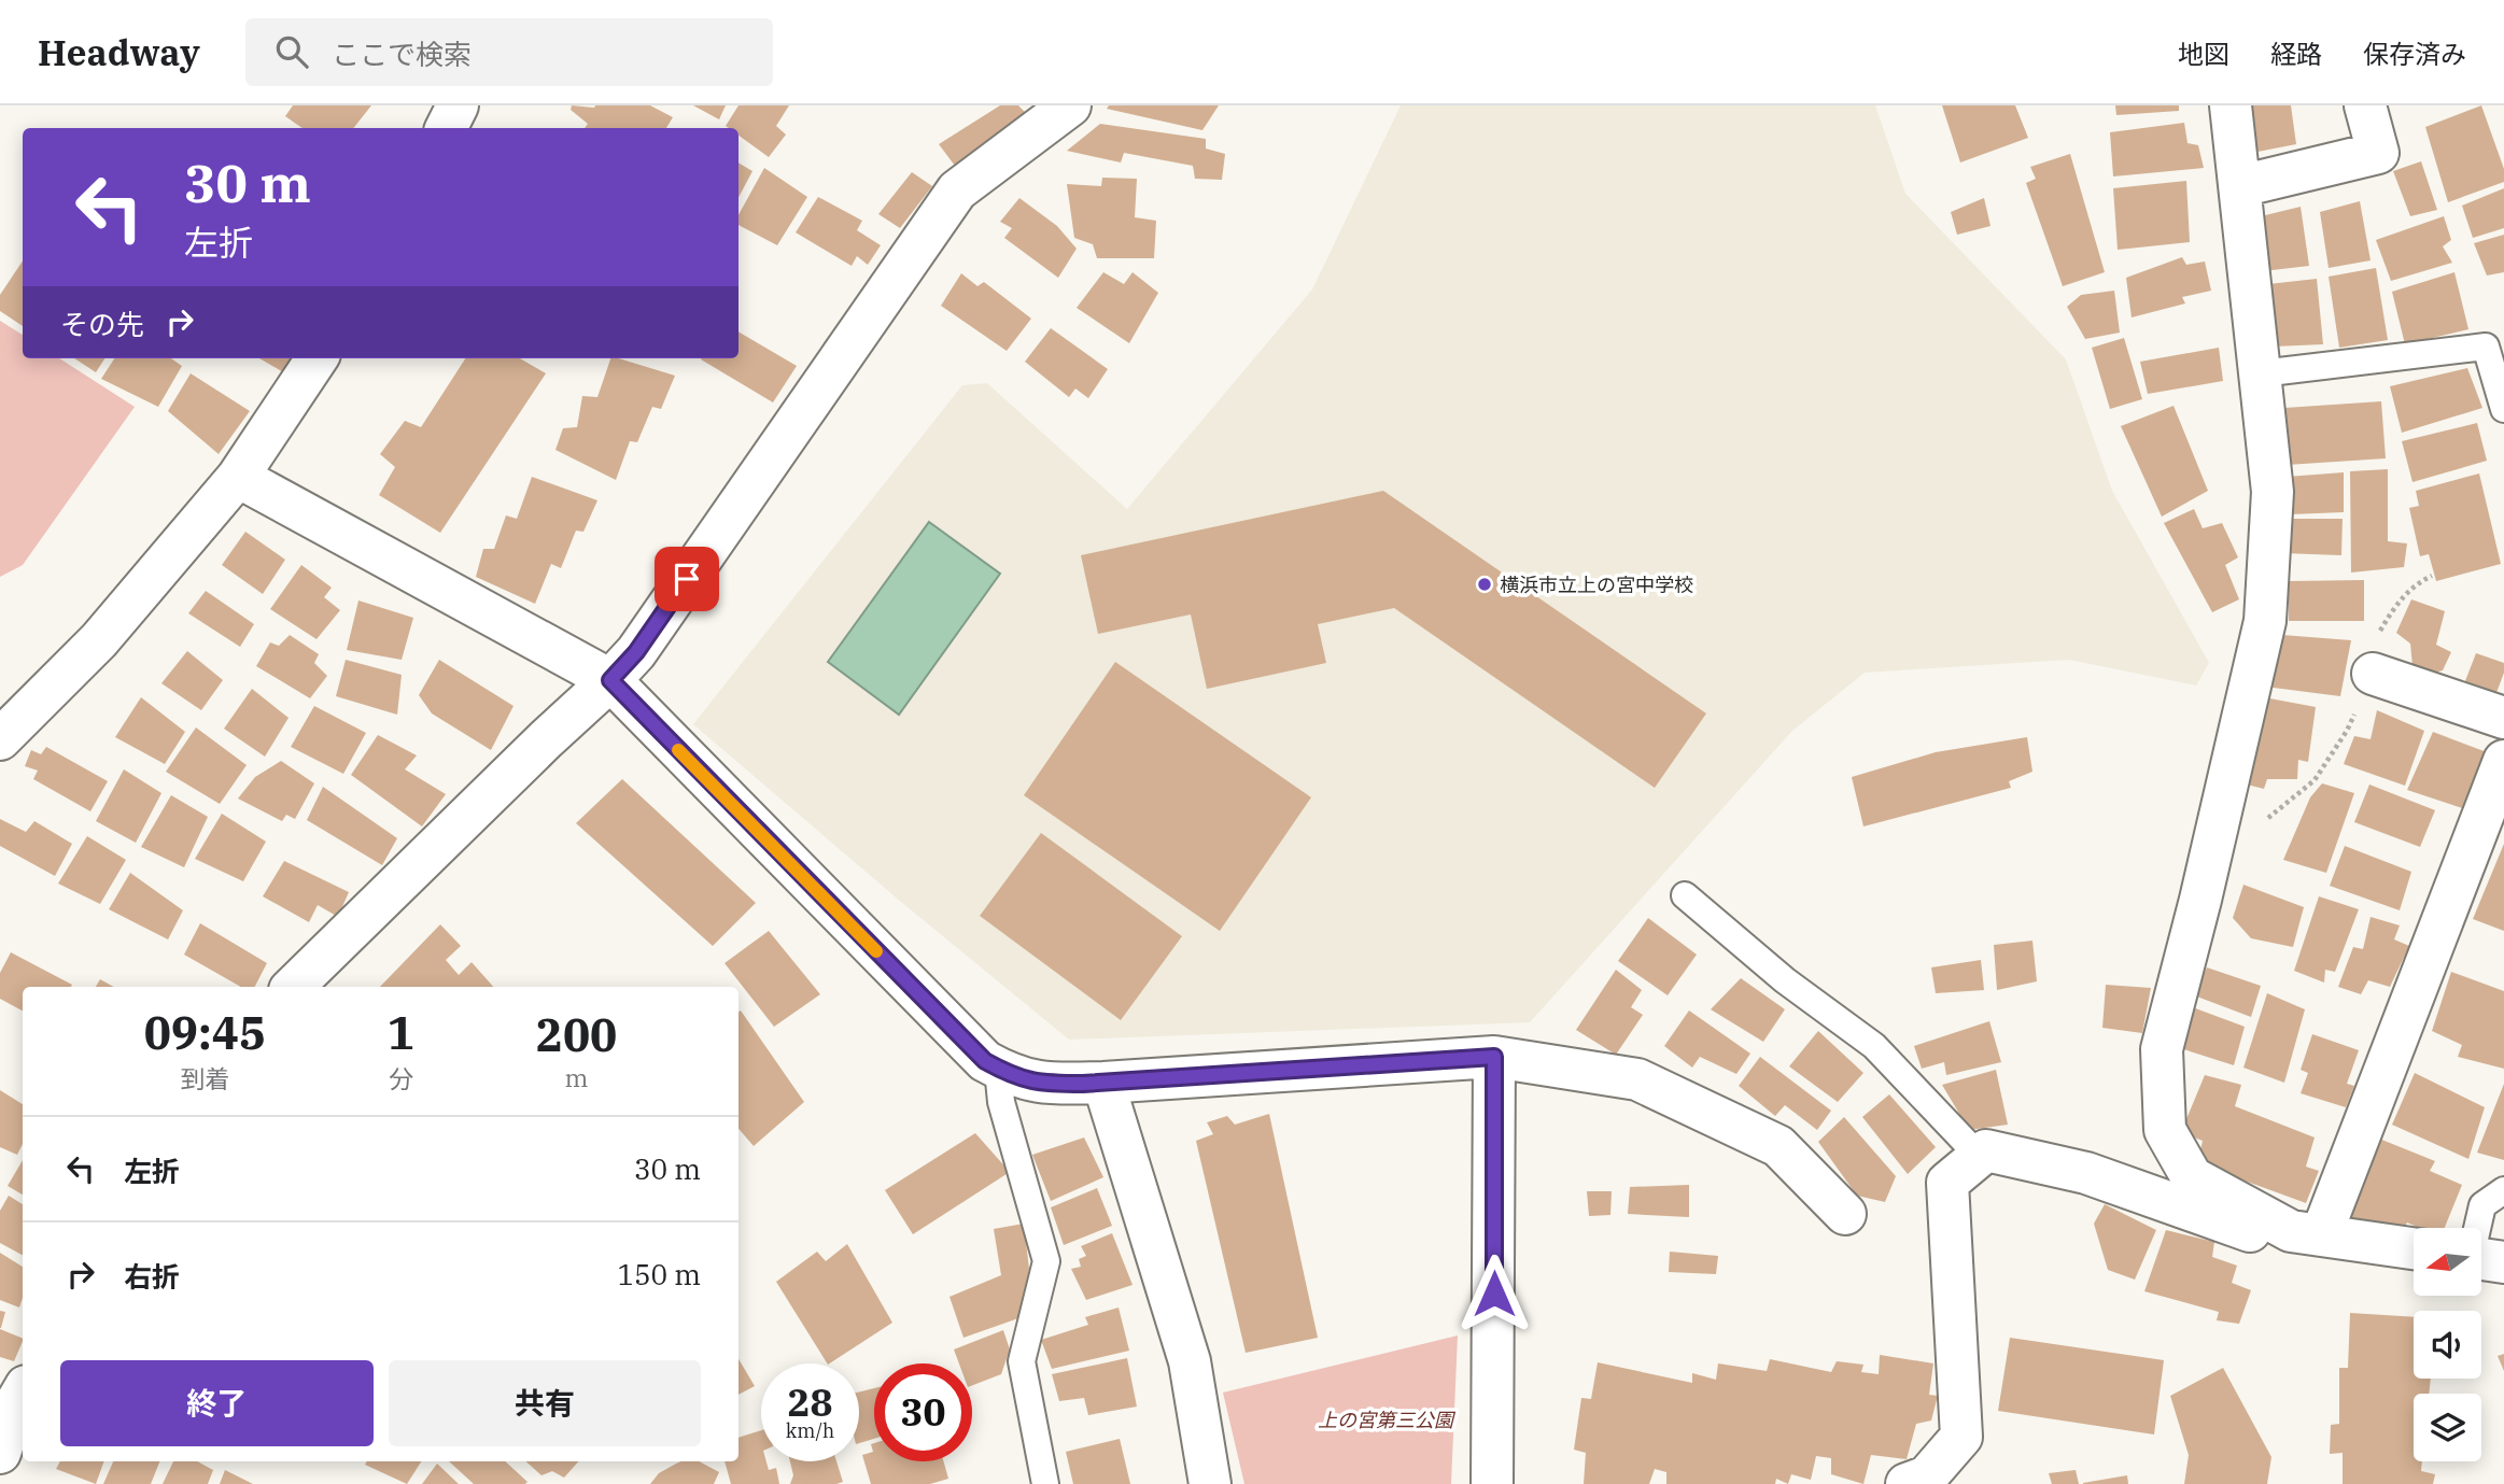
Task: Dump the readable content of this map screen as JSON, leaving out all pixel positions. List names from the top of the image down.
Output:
{
  "parks": ["上の宮第三公園"],
  "places": ["横浜市立上の宮中学校"],
  "north": "left",
  "page": {
    "header": "Headway",
    "search": "ここで検索",
    "nav": ["地図", "経路", "保存済み"],
    "turn": ["30 m", "左折"],
    "then": "その先",
    "eta": [
      "09:45",
      "到着",
      "1",
      "分",
      "200",
      "m"
    ],
    "list": [
      {
        "name": "左折",
        "value": "30 m"
      },
      {
        "name": "右折",
        "value": "150 m"
      }
    ],
    "buttons": ["終了", "共有"],
    "speed": "28 km/h",
    "limit": "30"
  }
}
